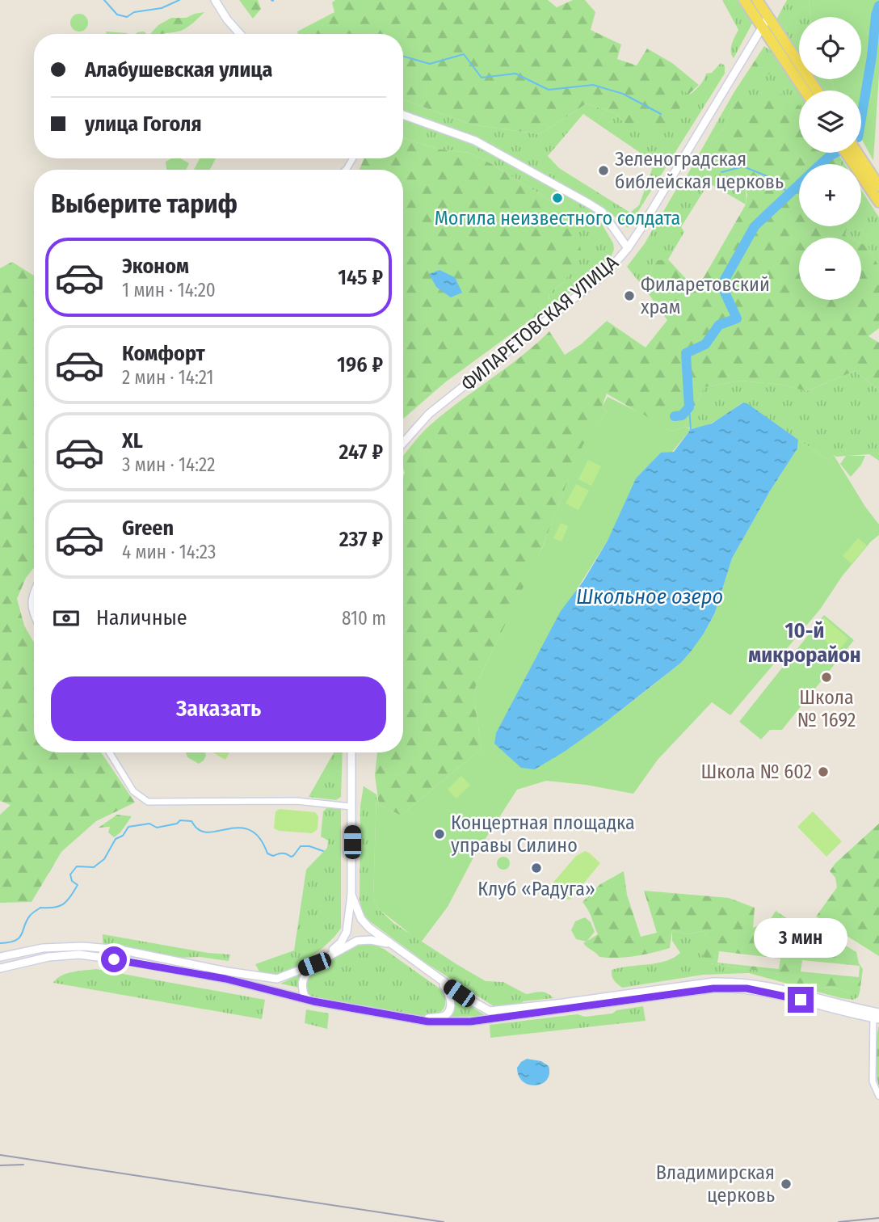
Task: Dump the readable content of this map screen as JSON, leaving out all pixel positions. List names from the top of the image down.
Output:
{
  "streets": {
    "street": ["ФИЛАРЕТОВСКАЯ УЛИЦА"]
  },
  "districts": ["10-й микрорайон"],
  "water": ["Школьное озеро"],
  "places": [
    "Зеленоградская библейская церковь",
    "Могила неизвестного солдата",
    "Филаретовский храм",
    "Школа № 1692",
    "Школа № 602",
    "Концертная площадка управы Силино",
    "Клуб «Радуга»",
    "Владимирская церковь"
  ],
  "page": {
    "map_buttons": ["+", "−"],
    "banner": ["Алабушевская улица", "улица Гоголя"],
    "heading": "Выберите тариф",
    "list": [
      {
        "name": "Эконом",
        "note": "1 мин · 14:20",
        "value": "145 ₽"
      },
      {
        "name": "Комфорт",
        "note": "2 мин · 14:21",
        "value": "196 ₽"
      },
      {
        "name": "XL",
        "note": "3 мин · 14:22",
        "value": "247 ₽"
      },
      {
        "name": "Green",
        "note": "4 мин · 14:23",
        "value": "237 ₽"
      }
    ],
    "pay": ["Наличные", "810 m"],
    "buttons": "Заказать",
    "bubble": "3 мин"
  }
}
